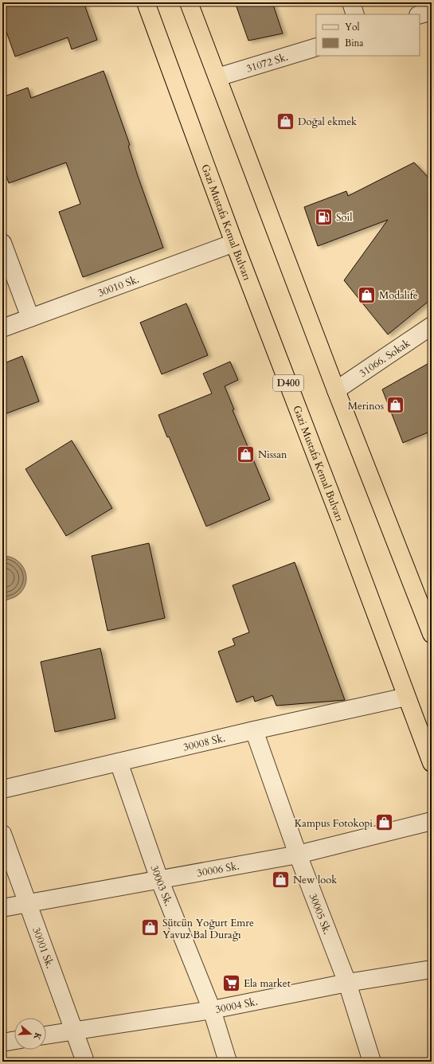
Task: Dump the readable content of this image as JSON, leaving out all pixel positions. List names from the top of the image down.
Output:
{
  "streets": {
    "highway": ["Gazi Mustafa Kemal Bulvarı", "D400"],
    "street": [
      "31072 Sk.",
      "30010 Sk.",
      "31066. Sokak",
      "30008 Sk.",
      "30006 Sk.",
      "30003 Sk.",
      "30005 Sk.",
      "30001 Sk.",
      "30004 Sk."
    ]
  },
  "crossings": [
    ["Gazi Mustafa Kemal Bulvarı", "30010 Sk."],
    ["Gazi Mustafa Kemal Bulvarı", "30008 Sk."],
    ["30008 Sk.", "30003 Sk."],
    ["30008 Sk.", "30005 Sk."],
    ["30006 Sk.", "30003 Sk."],
    ["30006 Sk.", "30005 Sk."],
    ["30006 Sk.", "30001 Sk."],
    ["30003 Sk.", "30004 Sk."],
    ["30005 Sk.", "30004 Sk."],
    ["30001 Sk.", "30004 Sk."]
  ],
  "places": {
    "shop": [
      "Doğal ekmek",
      "Modalife",
      "Merinos",
      "Nissan",
      "Kampus Fotokopi",
      "New look",
      "Sütcün Yoğurt Emre Yavuz Bal Durağı"
    ],
    "fuel station": ["Soil"],
    "supermarket": ["Ela market"]
  },
  "legend": ["Yol", "Bina"],
  "north": "right"
}
